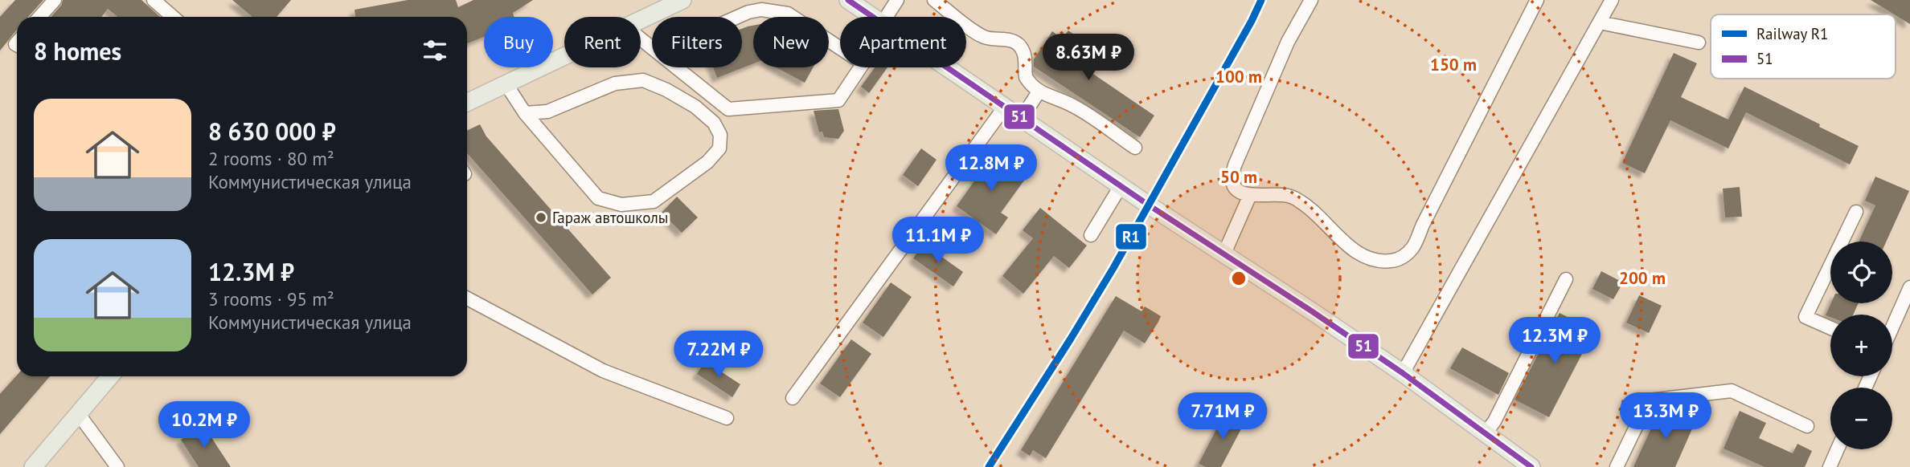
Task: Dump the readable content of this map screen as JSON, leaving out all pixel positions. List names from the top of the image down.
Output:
{
  "places": ["Гараж автошколы"],
  "lines": ["rail line R1", "transit line 51"],
  "legend": ["Railway R1", "51"],
  "page": {
    "chip": [
      "Buy",
      "Rent",
      "Filters",
      "New",
      "Apartment"
    ],
    "heading": "8 homes",
    "price": [
      "8.63M ₽",
      "12.8M ₽",
      "11.1M ₽",
      "12.3M ₽",
      "7.22M ₽",
      "7.71M ₽",
      "13.3M ₽",
      "10.2M ₽"
    ],
    "list": [
      {
        "name": "8 630 000 ₽",
        "note": "2 rooms · 80 m² · Коммунистическая улица"
      },
      {
        "name": "12.3M ₽",
        "note": "3 rooms · 95 m² · Коммунистическая улица"
      }
    ],
    "map_buttons": ["+", "−"]
  },
  "rings": [
    "150 m",
    "100 m",
    "50 m",
    "200 m"
  ]
}
